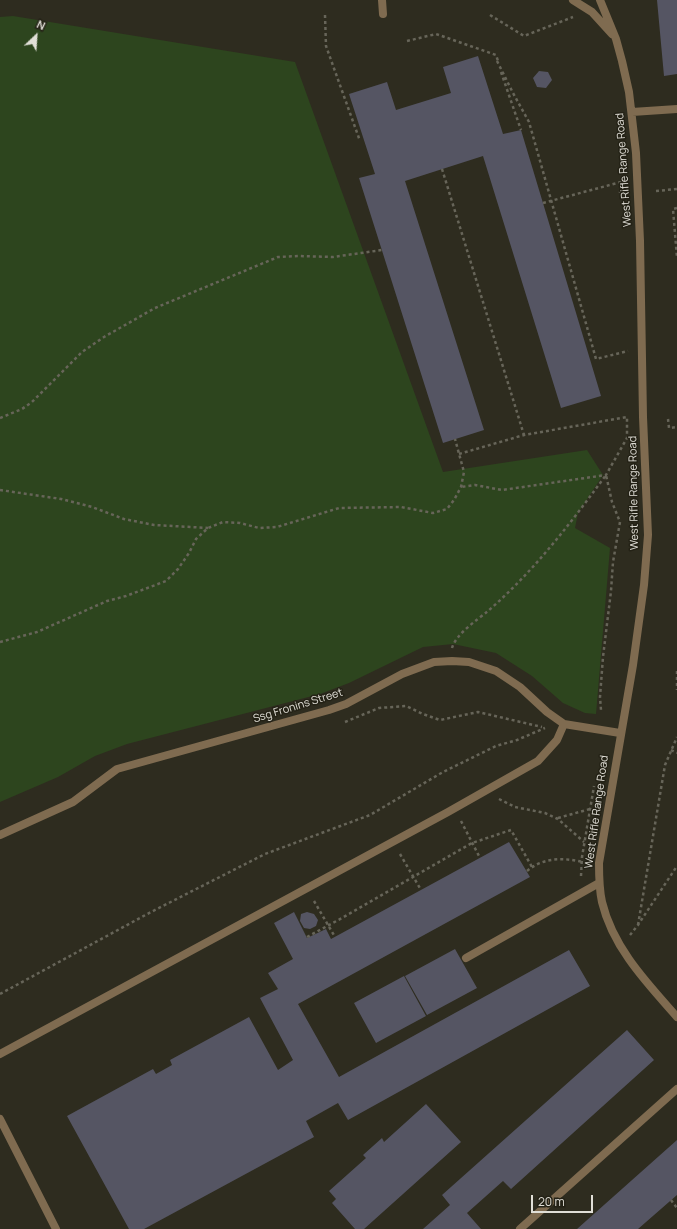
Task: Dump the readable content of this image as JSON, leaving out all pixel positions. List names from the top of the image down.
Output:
{
  "streets": {
    "street": ["West Rifle Range Road", "Ssg Fronins Street"]
  },
  "crossings": [
    ["West Rifle Range Road", "Ssg Fronins Street"]
  ],
  "scale_bar": "20 m",
  "north": "top right"
}
